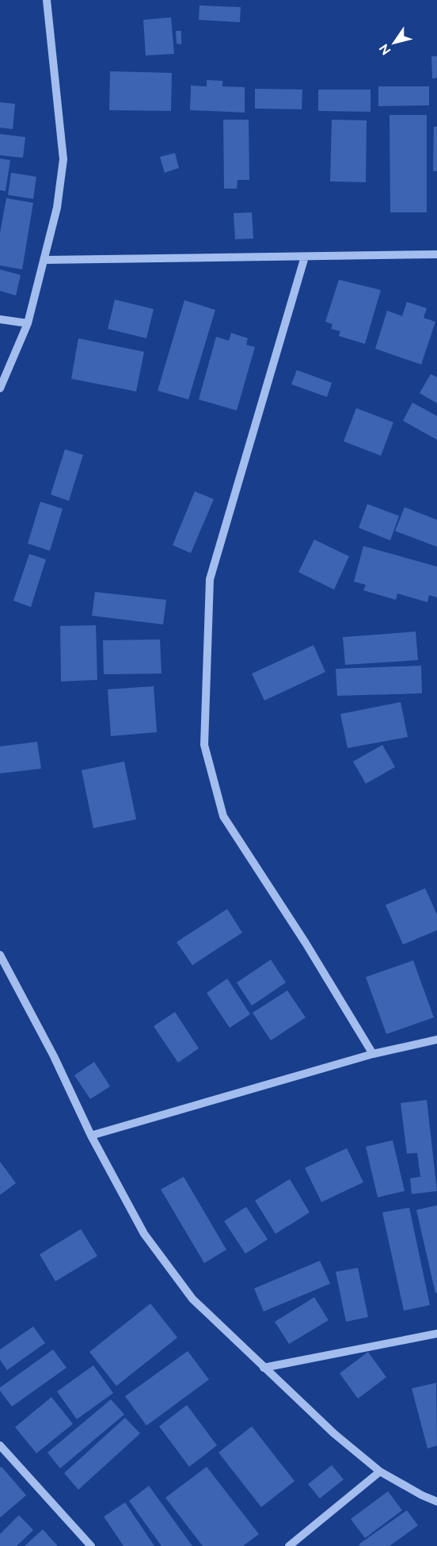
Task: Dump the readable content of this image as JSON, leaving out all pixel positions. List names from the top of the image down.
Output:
{
  "north": "bottom left"
}
